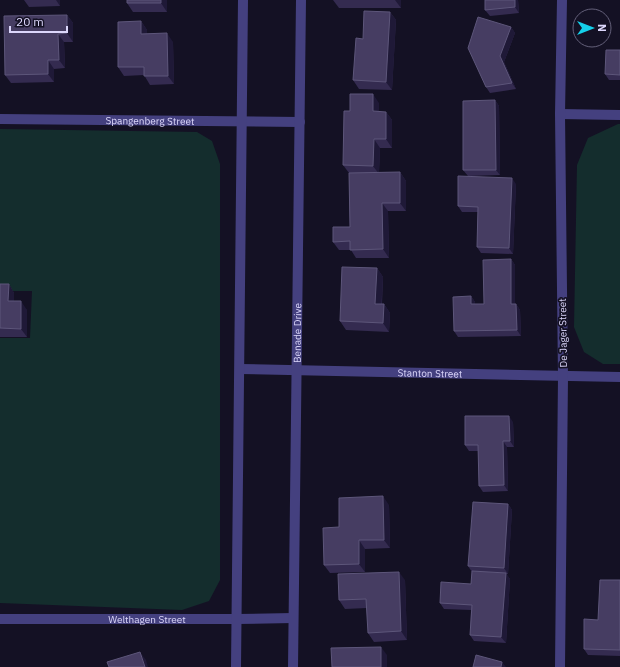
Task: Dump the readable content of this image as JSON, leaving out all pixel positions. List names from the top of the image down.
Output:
{
  "streets": {
    "street": [
      "Spangenberg Street",
      "De Jager Street",
      "Benade Drive",
      "Stanton Street",
      "Welthagen Street"
    ]
  },
  "crossings": [
    ["Spangenberg Street", "Benade Drive"],
    ["De Jager Street", "Stanton Street"],
    ["Benade Drive", "Stanton Street"],
    ["Benade Drive", "Welthagen Street"]
  ],
  "scale_bar": "20 m",
  "north": "right"
}
